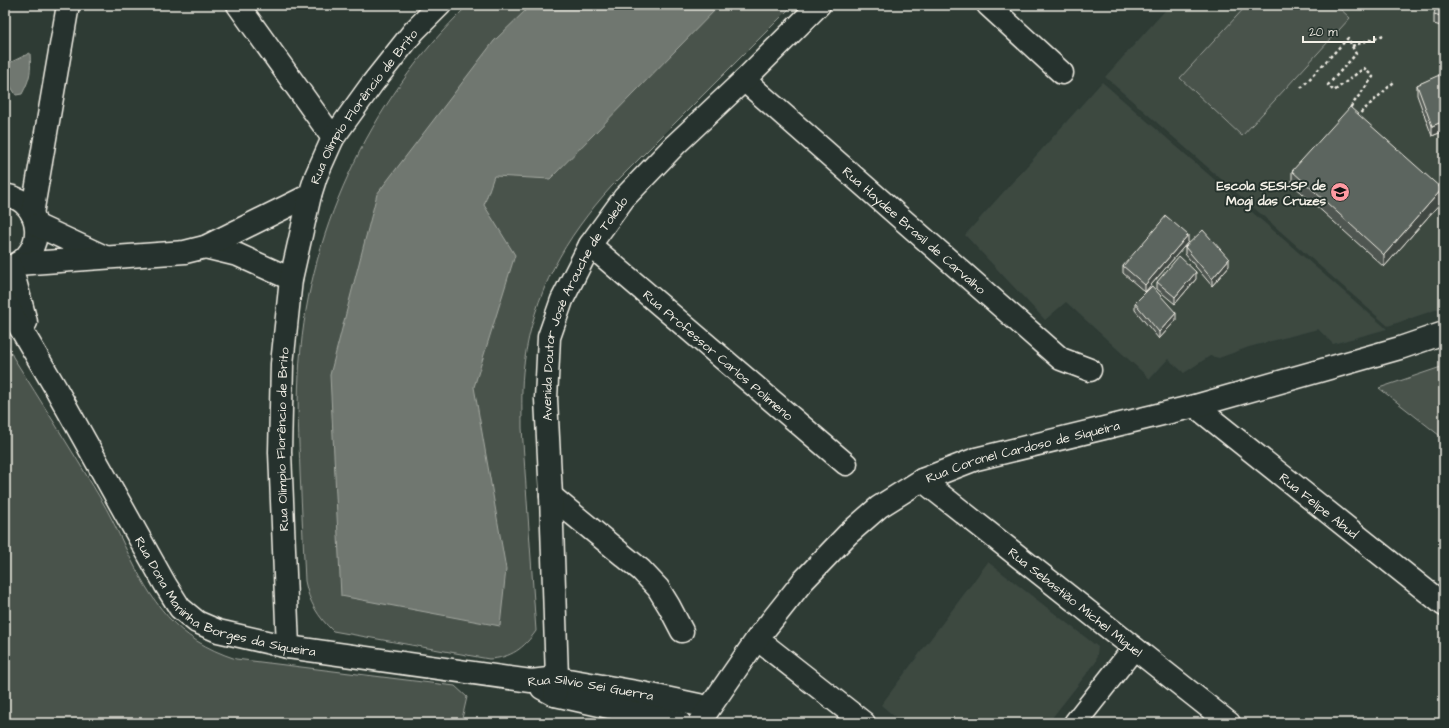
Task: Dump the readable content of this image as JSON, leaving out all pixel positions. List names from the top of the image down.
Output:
{
  "streets": {
    "street": [
      "Rua Olímpio Florêncio de Brito",
      "Rua Haydee Brasil de Carvalho",
      "Avenida Doutor José Arouche de Toledo",
      "Rua Professor Carlos Polimeno",
      "Rua Coronel Cardoso de Siqueira",
      "Rua Felipe Abud",
      "Rua Dona Maninha Borges da Siqueira",
      "Rua Sebastião Michel Miguel",
      "Rua Sílvio Sei Guerra"
    ]
  },
  "crossings": [
    ["Rua Olímpio Florêncio de Brito", "Rua Dona Maninha Borges da Siqueira"],
    ["Rua Haydee Brasil de Carvalho", "Avenida Doutor José Arouche de Toledo"],
    ["Avenida Doutor José Arouche de Toledo", "Rua Professor Carlos Polimeno"],
    ["Avenida Doutor José Arouche de Toledo", "Rua Sílvio Sei Guerra"],
    ["Rua Coronel Cardoso de Siqueira", "Rua Felipe Abud"],
    ["Rua Coronel Cardoso de Siqueira", "Rua Sebastião Michel Miguel"],
    ["Rua Coronel Cardoso de Siqueira", "Rua Sílvio Sei Guerra"],
    ["Rua Dona Maninha Borges da Siqueira", "Rua Sílvio Sei Guerra"]
  ],
  "places": {
    "school or university": ["Escola SESI-SP de Mogi das Cruzes"]
  },
  "scale_bar": "20 m"
}
